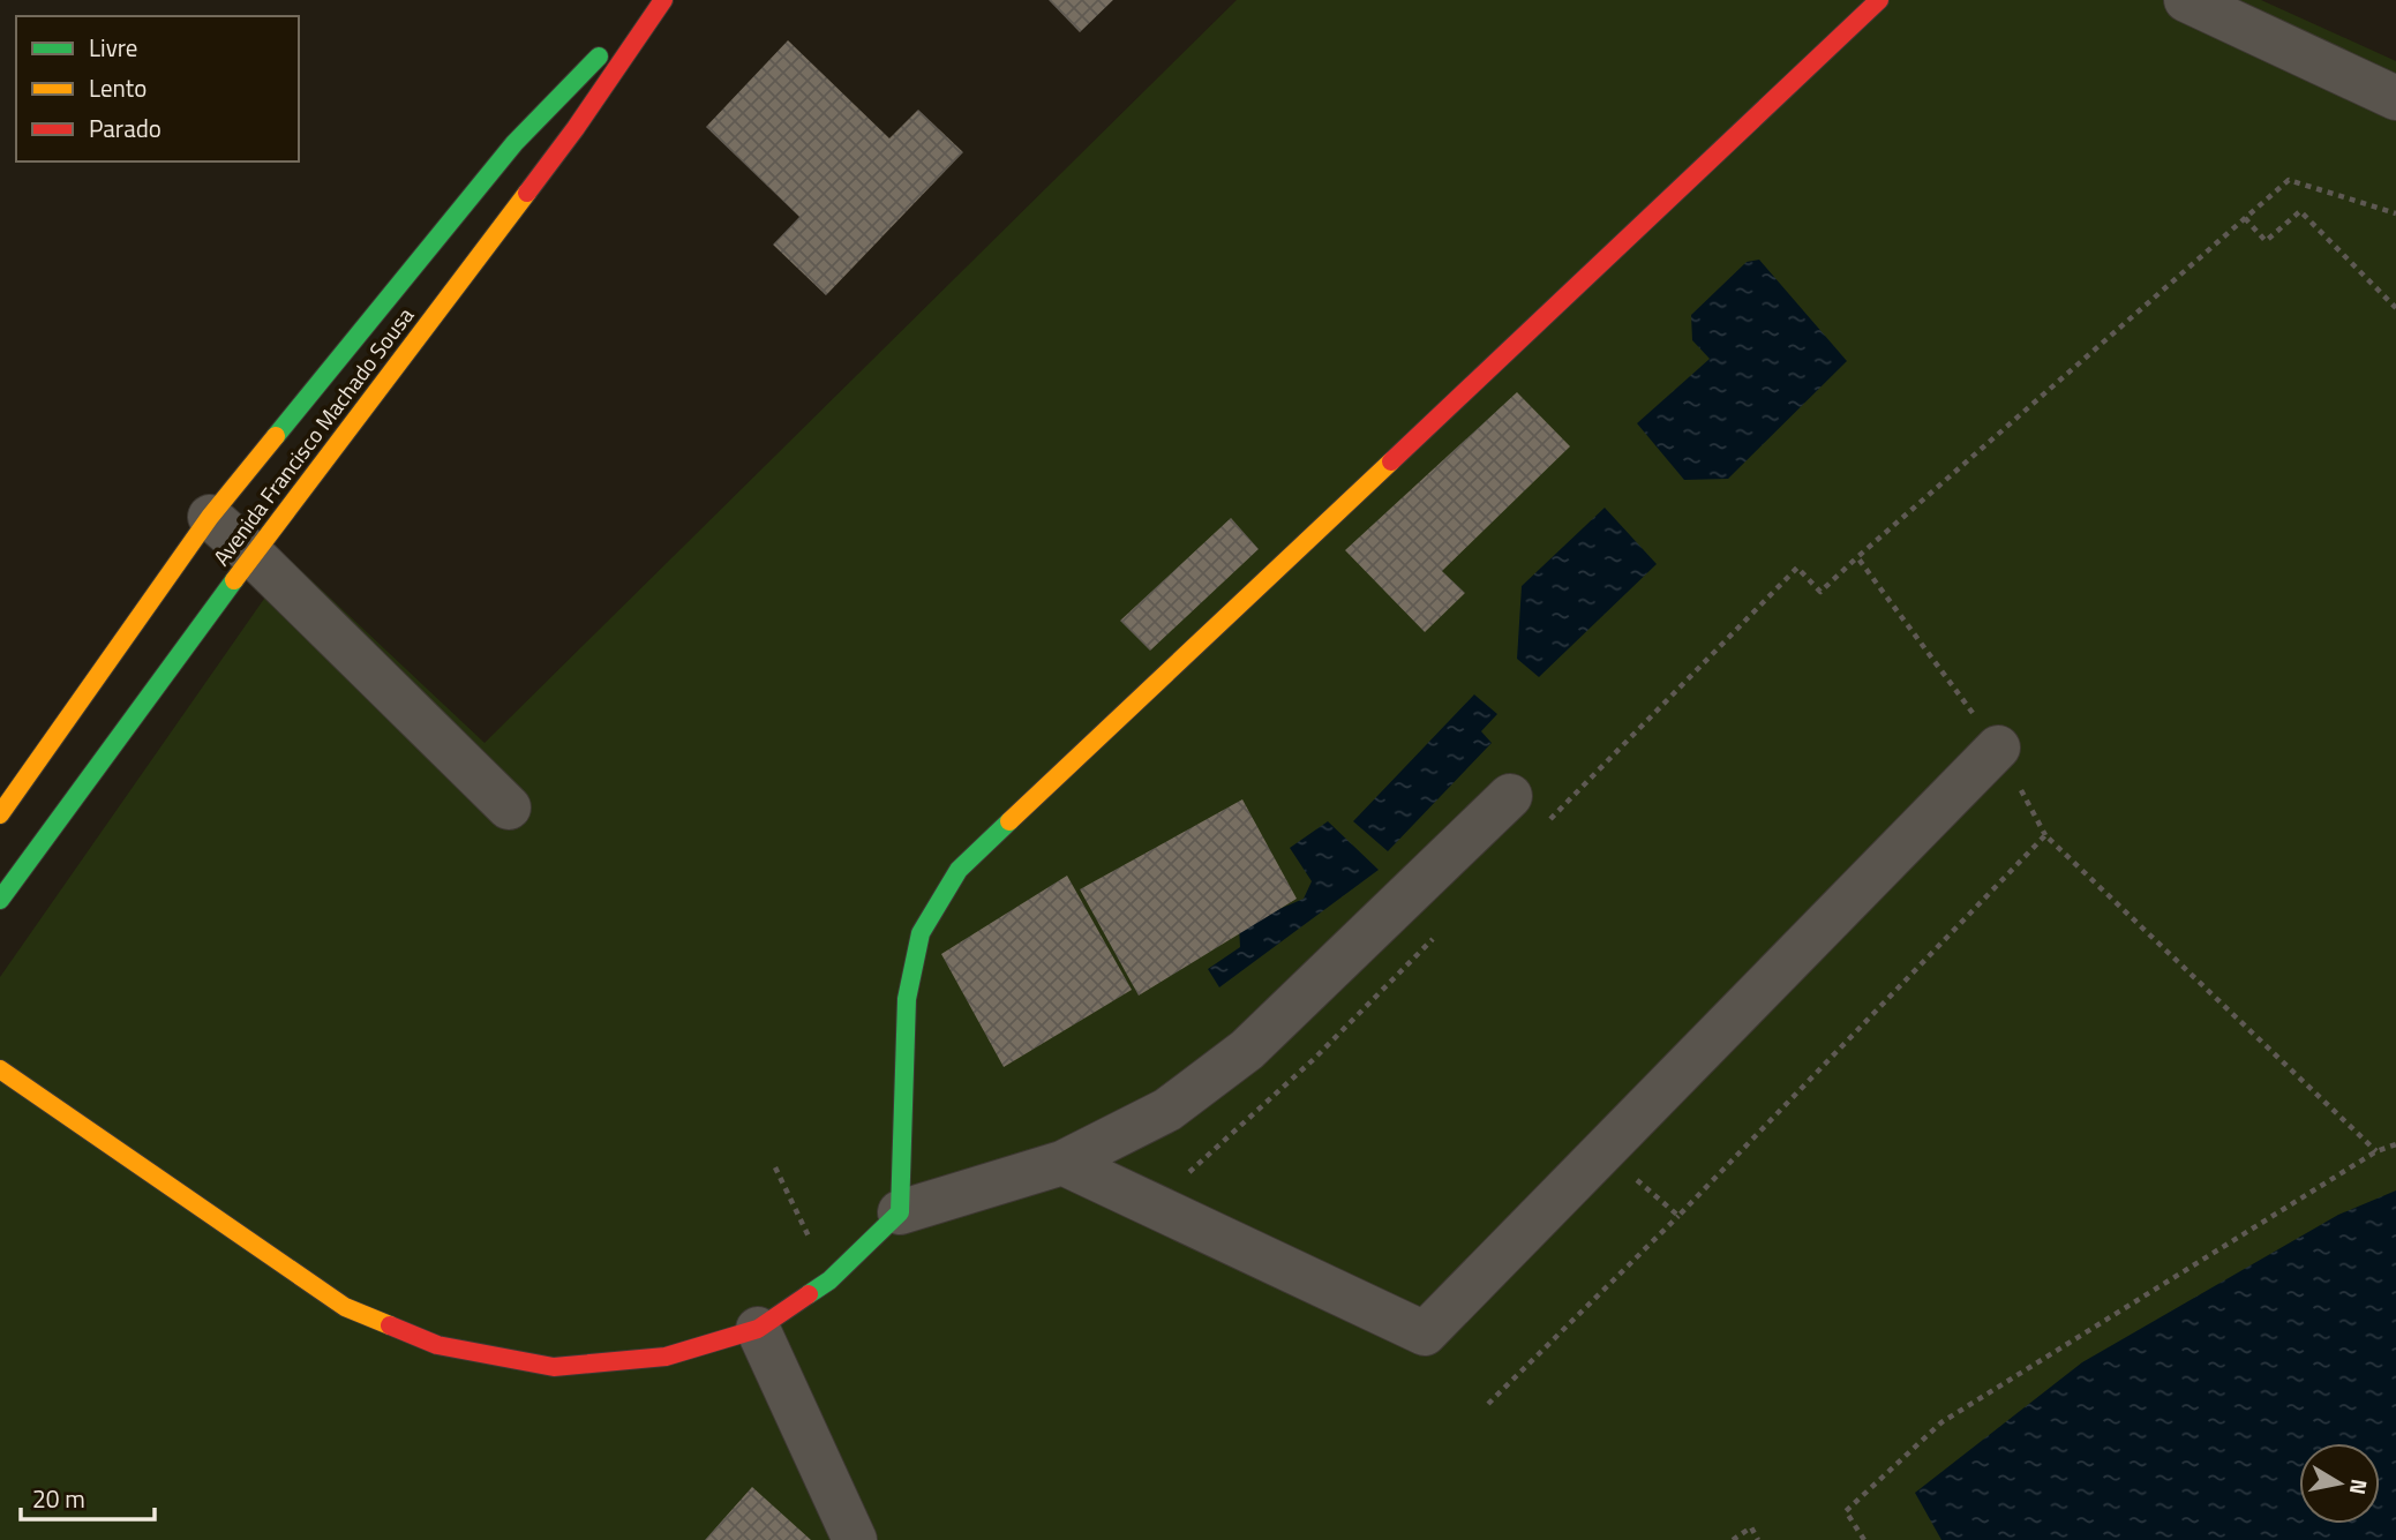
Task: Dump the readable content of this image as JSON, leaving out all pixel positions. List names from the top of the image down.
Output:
{
  "streets": {
    "street": ["Avenida Francisco Machado Sousa"]
  },
  "legend": ["Livre", "Lento", "Parado"],
  "scale_bar": "20 m",
  "north": "right"
}
